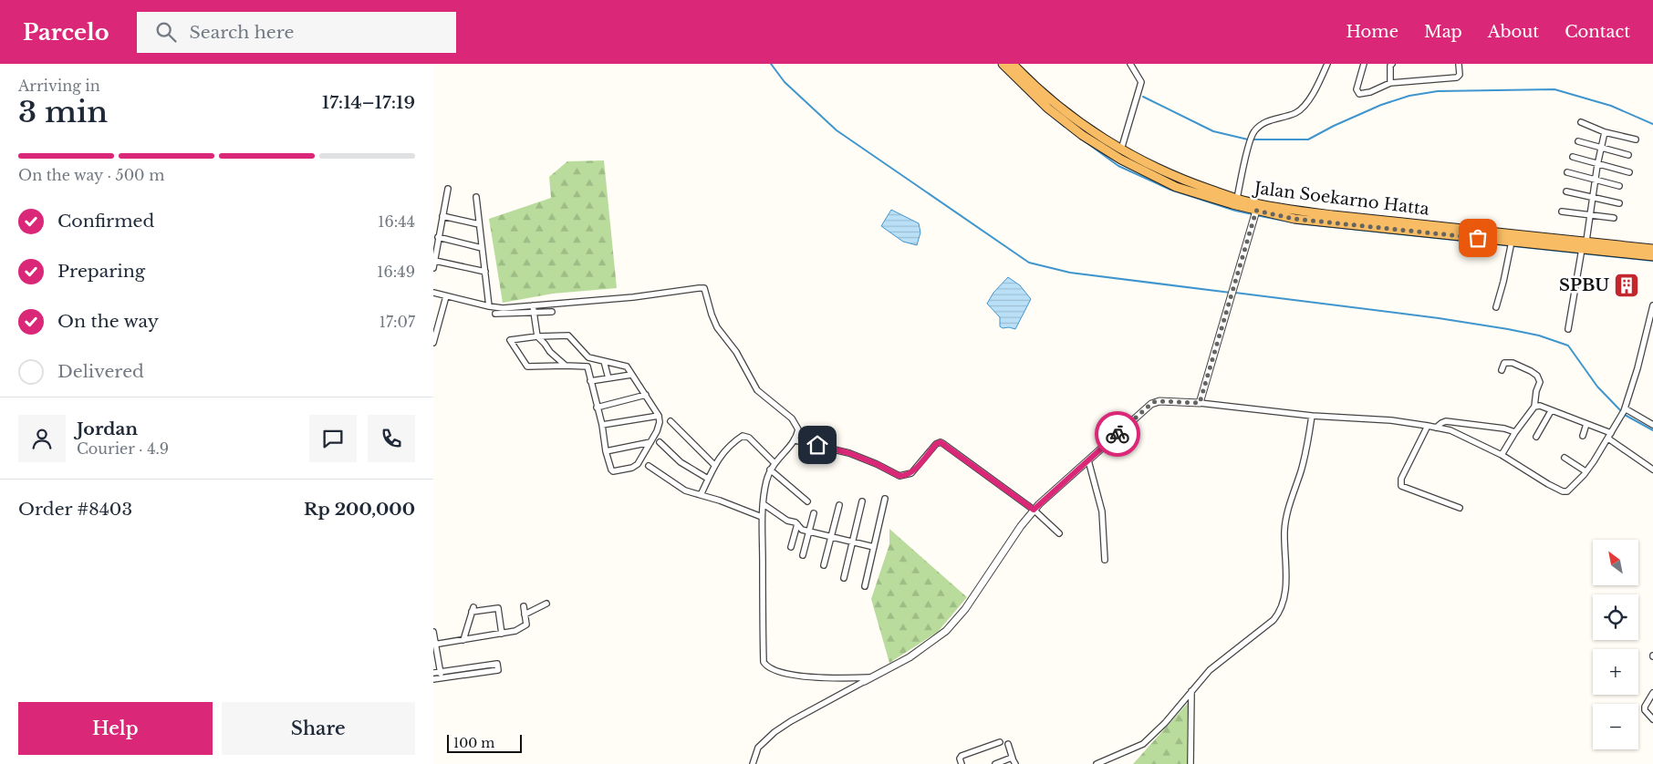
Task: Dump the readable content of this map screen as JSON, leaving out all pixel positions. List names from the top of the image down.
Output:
{
  "streets": {
    "highway": ["Jalan Soekarno Hatta"]
  },
  "places": {
    "building": ["SPBU"]
  },
  "scale_bar": "100 m",
  "north": "top left",
  "page": {
    "header": "Parcelo",
    "search": "Search here",
    "nav": [
      "Home",
      "Map",
      "About",
      "Contact"
    ],
    "heading": ["3 min", "Arriving in", "17:14–17:19"],
    "panel": [
      "Jordan",
      "Courier · 4.9",
      "Order #8403",
      "Rp 200,000"
    ],
    "bar": "On the way · 500 m",
    "list": [
      ["Confirmed", "16:44"],
      ["Preparing", "16:49"],
      ["On the way", "17:07"],
      "Delivered"
    ],
    "map_buttons": ["+", "−"],
    "buttons": ["Help", "Share"],
    "scale": "100 m"
  }
}
